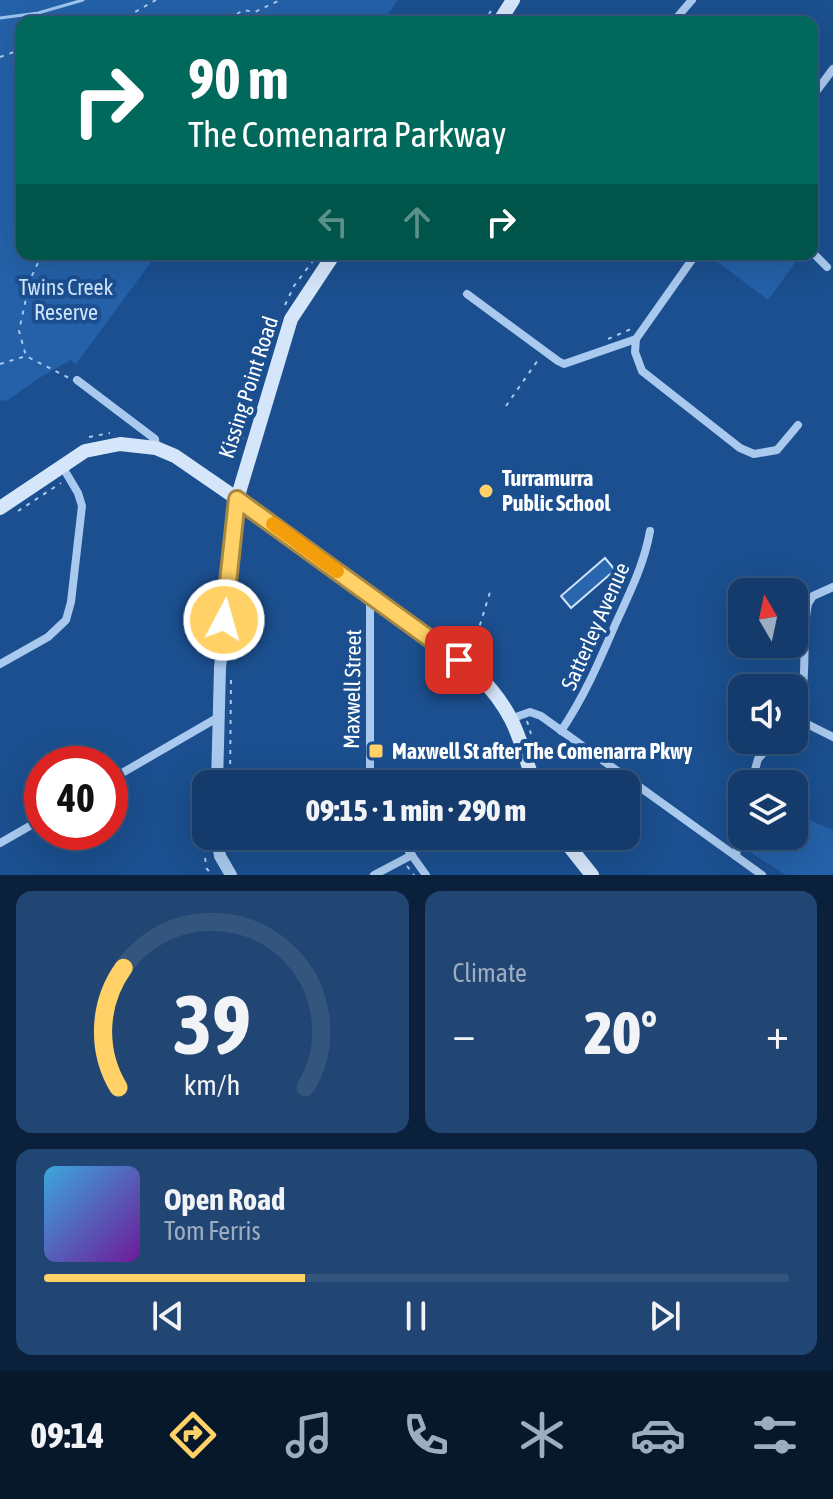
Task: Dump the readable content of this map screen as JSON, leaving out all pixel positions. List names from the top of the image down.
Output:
{
  "streets": {
    "main road": ["Kissing Point Road"],
    "street": ["Satterley Avenue", "Maxwell Street"]
  },
  "parks": ["Twins Creek Reserve"],
  "places": {
    "other": ["Turramurra Public School"],
    "transit": ["Maxwell St after The Comenarra Pkwy"]
  },
  "north": "top",
  "page": {
    "turn": ["90 m", "The Comenarra Parkway"],
    "limit": "40",
    "trip": "09:15 · 1 min · 290 m",
    "tile": "Climate",
    "heat": ["−", "20°", "+"],
    "song": ["Open Road", "Tom Ferris"],
    "tabs": "09:14",
    "gauge": ["39", "km/h"]
  }
}
